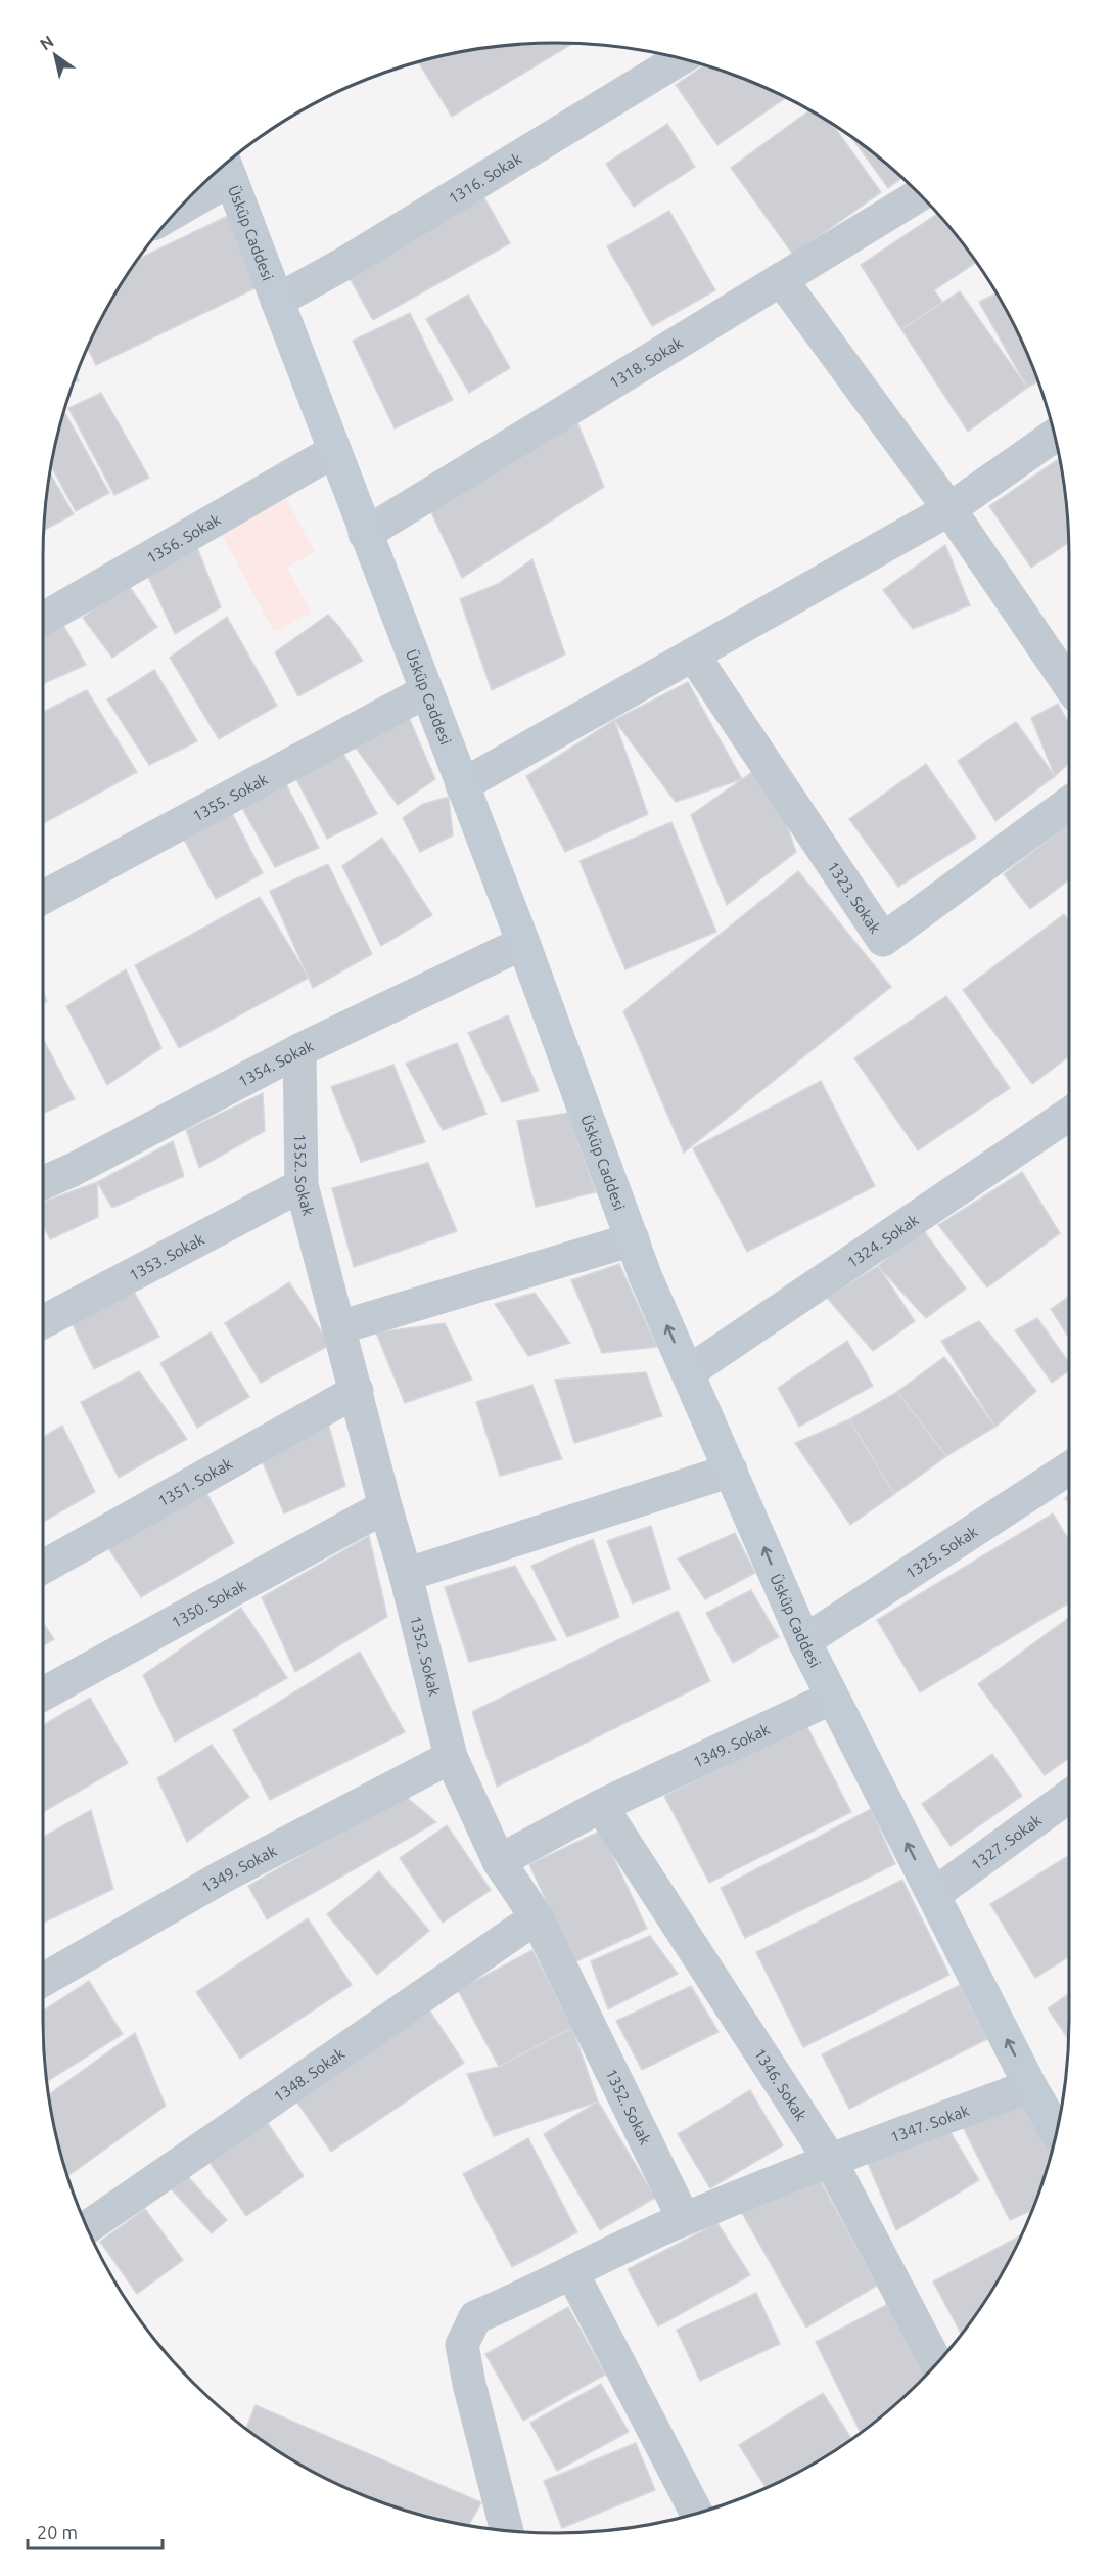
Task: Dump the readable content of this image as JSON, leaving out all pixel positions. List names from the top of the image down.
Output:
{
  "streets": {
    "street": [
      "1316. Sokak",
      "Üsküp Caddesi",
      "1318. Sokak",
      "1356. Sokak",
      "1355. Sokak",
      "1323. Sokak",
      "1354. Sokak",
      "1352. Sokak",
      "1324. Sokak",
      "1353. Sokak",
      "1351. Sokak",
      "1325. Sokak",
      "1350. Sokak",
      "1349. Sokak",
      "1327. Sokak",
      "1348. Sokak",
      "1346. Sokak",
      "1347. Sokak"
    ]
  },
  "crossings": [
    ["1316. Sokak", "Üsküp Caddesi"],
    ["Üsküp Caddesi", "1318. Sokak"],
    ["Üsküp Caddesi", "1356. Sokak"],
    ["Üsküp Caddesi", "1355. Sokak"],
    ["Üsküp Caddesi", "1354. Sokak"],
    ["Üsküp Caddesi", "1324. Sokak"],
    ["Üsküp Caddesi", "1325. Sokak"],
    ["Üsküp Caddesi", "1349. Sokak"],
    ["Üsküp Caddesi", "1327. Sokak"],
    ["Üsküp Caddesi", "1347. Sokak"],
    ["1354. Sokak", "1352. Sokak"],
    ["1352. Sokak", "1353. Sokak"],
    ["1352. Sokak", "1351. Sokak"],
    ["1352. Sokak", "1350. Sokak"],
    ["1352. Sokak", "1349. Sokak"],
    ["1352. Sokak", "1348. Sokak"],
    ["1352. Sokak", "1347. Sokak"],
    ["1349. Sokak", "1346. Sokak"],
    ["1346. Sokak", "1347. Sokak"]
  ],
  "one_way": ["Üsküp Caddesi"],
  "scale_bar": "20 m",
  "north": "top left"
}
